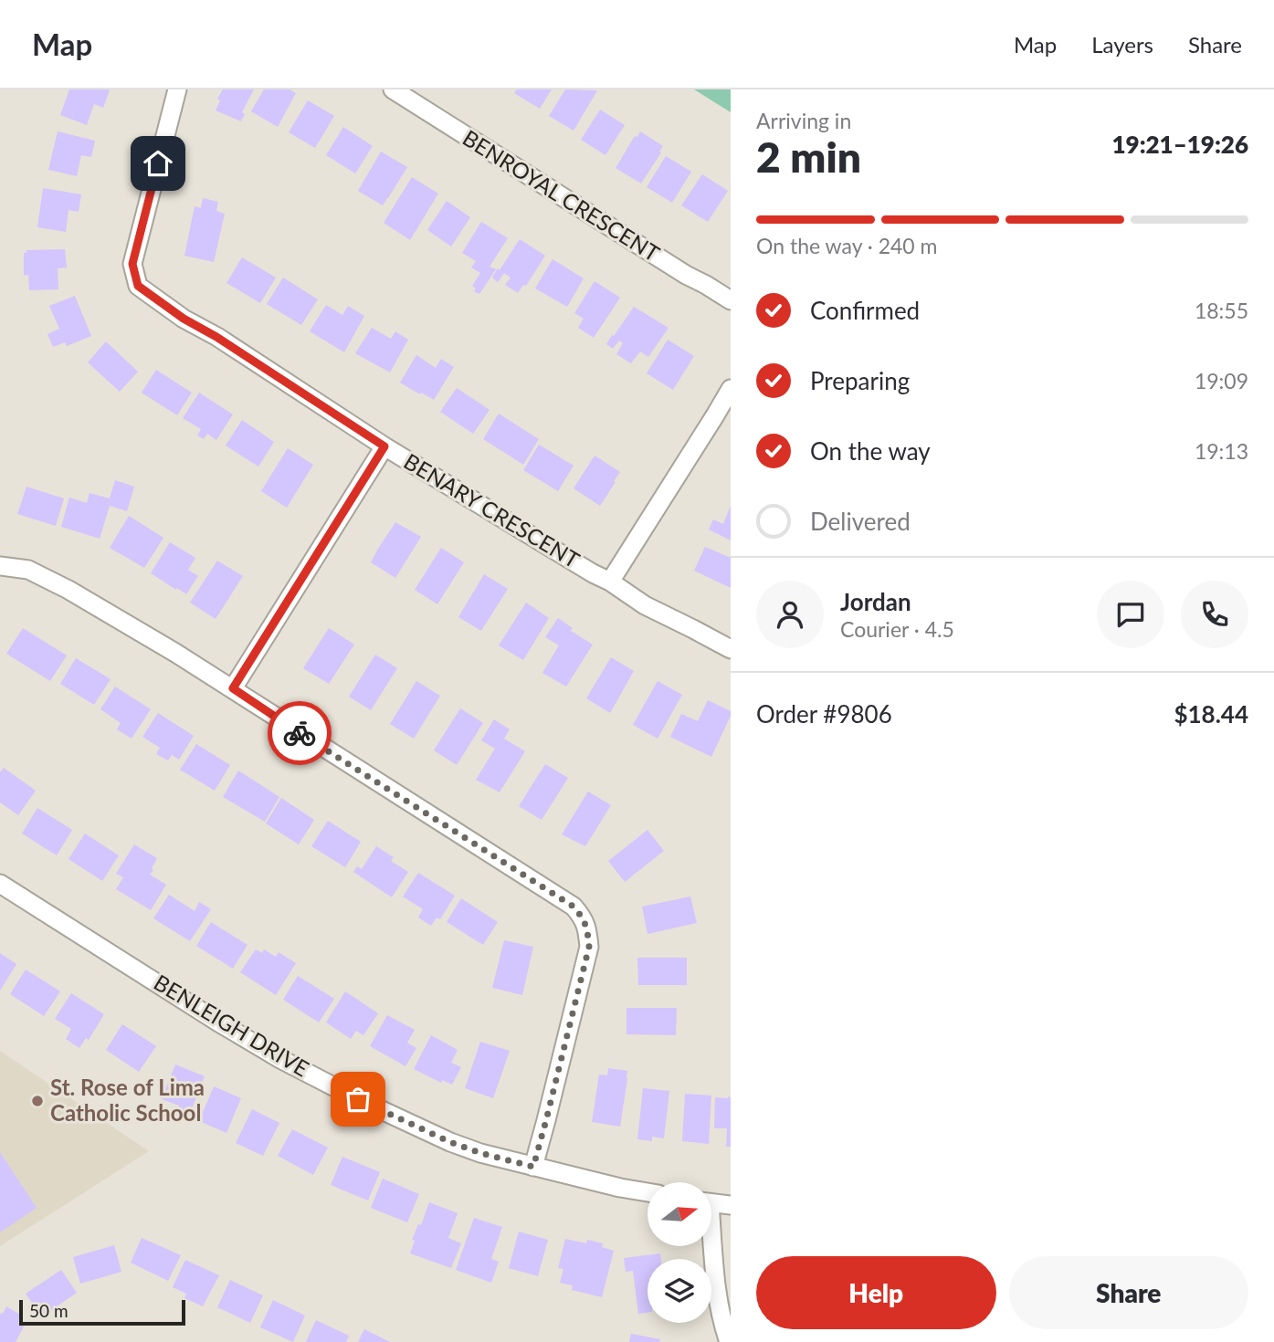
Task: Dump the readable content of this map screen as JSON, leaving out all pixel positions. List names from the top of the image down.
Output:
{
  "streets": {
    "street": ["BENROYAL CRESCENT", "BENARY CRESCENT", "BENLEIGH DRIVE"]
  },
  "places": ["St. Rose of Lima Catholic School"],
  "scale_bar": "50 m",
  "north": "right",
  "page": {
    "header": "Map",
    "nav": ["Map", "Layers", "Share"],
    "heading": ["2 min", "Arriving in", "19:21–19:26"],
    "panel": [
      "Jordan",
      "Courier · 4.5",
      "Order #9806",
      "$18.44"
    ],
    "bar": "On the way · 240 m",
    "list": [
      ["Confirmed", "18:55"],
      ["Preparing", "19:09"],
      ["On the way", "19:13"],
      "Delivered"
    ],
    "buttons": ["Help", "Share"],
    "scale": "50 m"
  }
}
